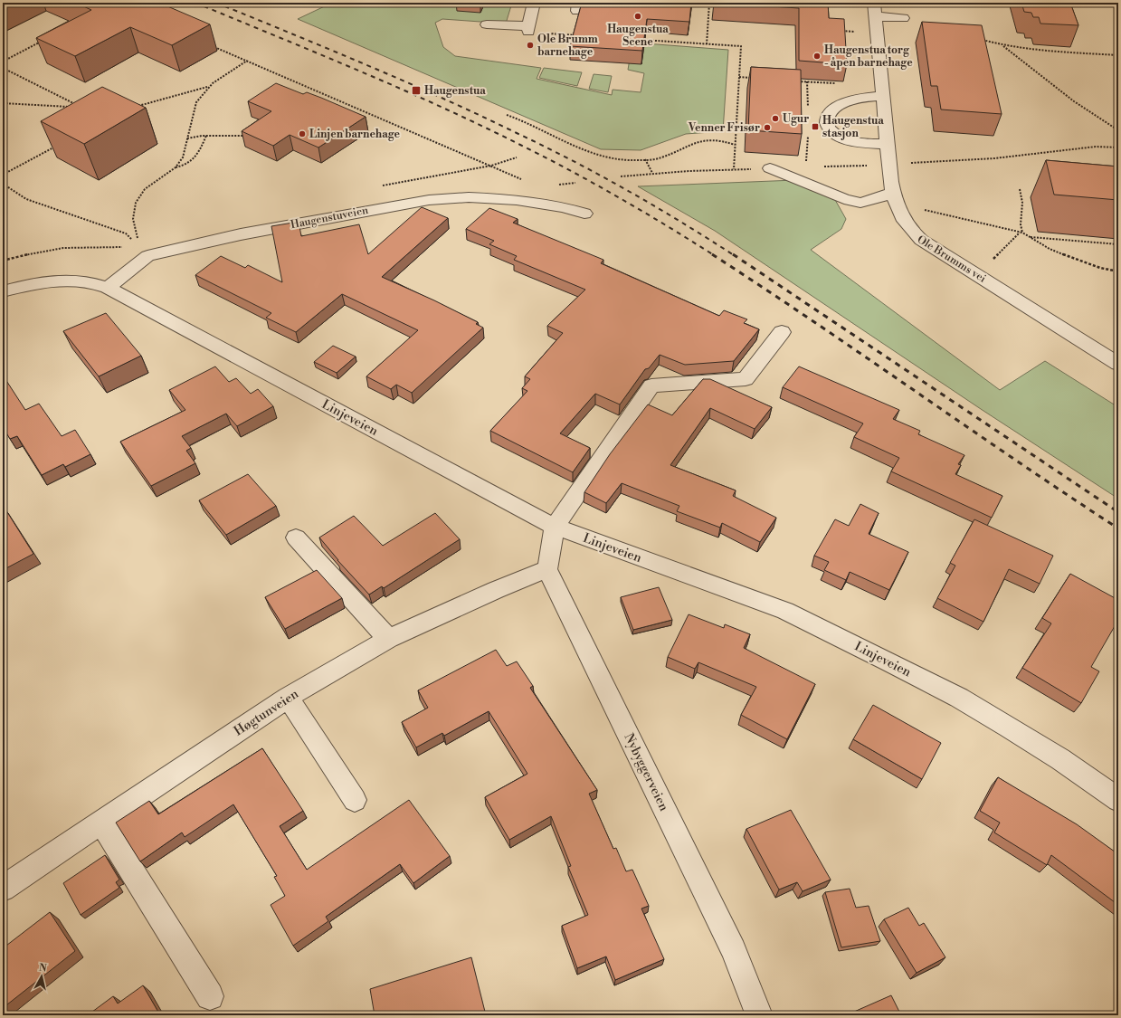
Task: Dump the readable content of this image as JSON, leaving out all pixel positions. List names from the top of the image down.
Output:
{
  "streets": {
    "street": [
      "Haugenstuveien",
      "Ole Brumms vei",
      "Linjeveien",
      "Høgtunveien",
      "Nybyggerveien"
    ]
  },
  "crossings": [
    ["Haugenstuveien", "Linjeveien"],
    ["Høgtunveien", "Nybyggerveien"]
  ],
  "places": {
    "other": [
      "Haugenstua Scene",
      "Ole Brumm barnehage",
      "Haugenstua torg - åpen barnehage",
      "Ugur",
      "Venner Frisør",
      "Linjen barnehage"
    ],
    "transit": ["Haugenstua", "Haugenstua stasjon"]
  },
  "north": "top"
}
